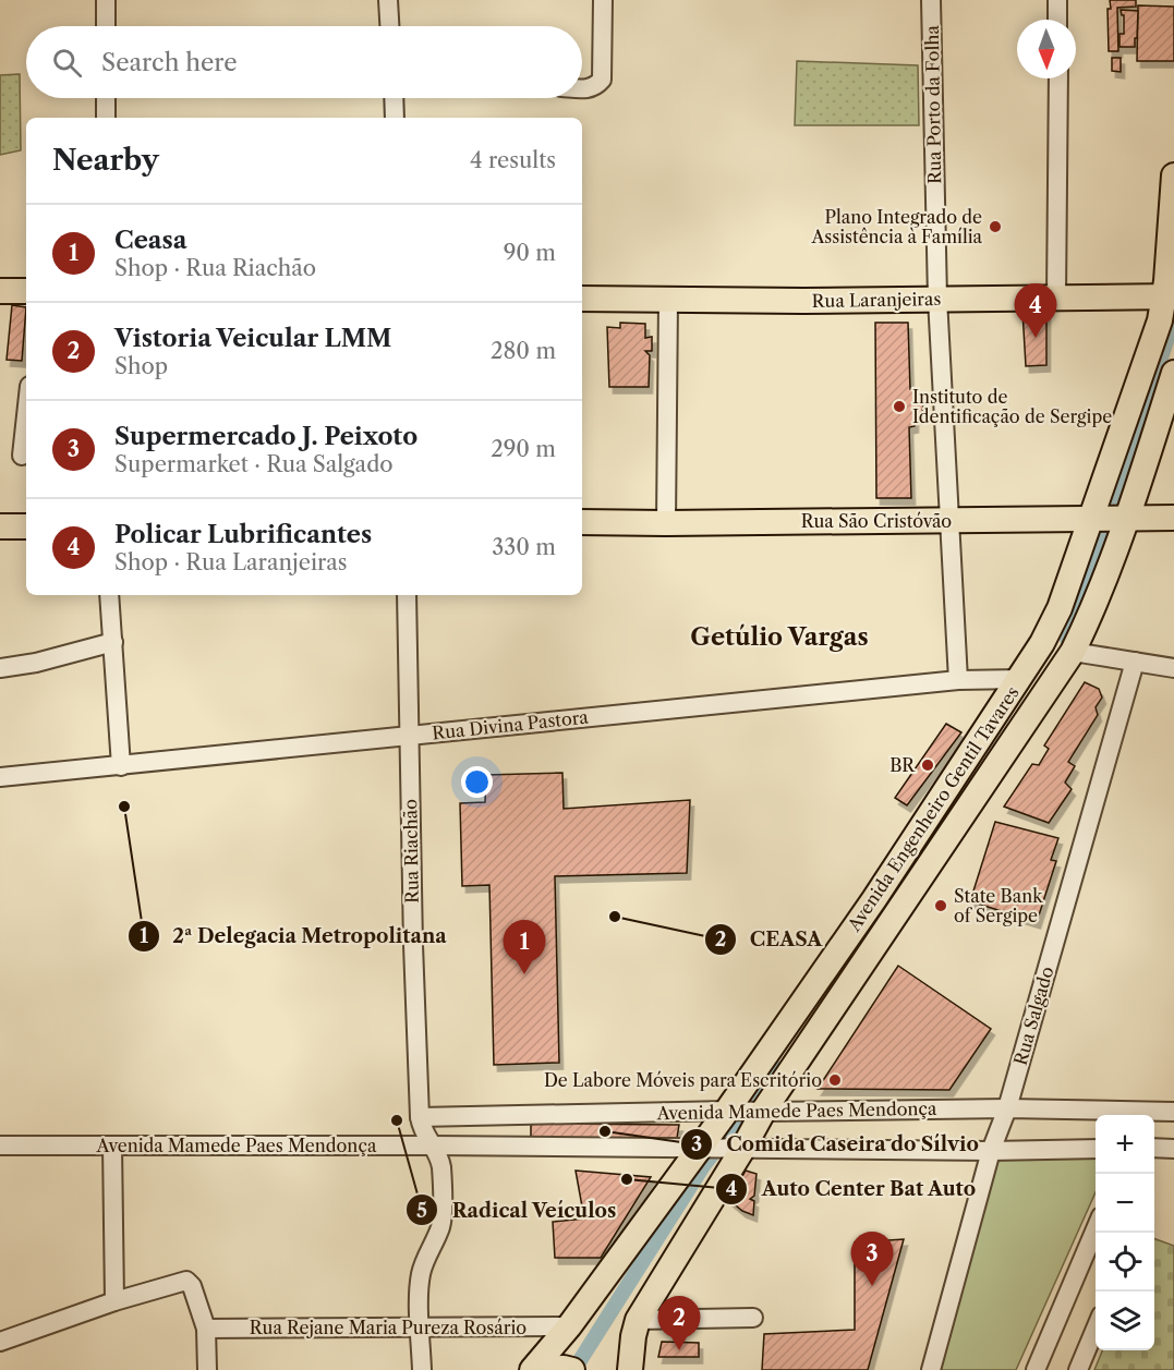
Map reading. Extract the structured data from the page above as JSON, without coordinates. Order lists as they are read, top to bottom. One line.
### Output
{"streets":{"main road":["Rua Laranjeiras","Rua São Cristóvão","Avenida Engenheiro Gentil Tavares"],"street":["Rua Porto da Folha","Rua Divina Pastora","Rua Riachão","Rua Salgado","Avenida Mamede Paes Mendonça","Rua Rejane Maria Pureza Rosário"]},"crossings":[["Rua Porto da Folha","Rua Laranjeiras"],["Rua Porto da Folha","Rua São Cristóvão"],["Rua Porto da Folha","Rua Divina Pastora"],["Rua Laranjeiras","Avenida Engenheiro Gentil Tavares"],["Rua São Cristóvão","Avenida Engenheiro Gentil Tavares"],["Rua Divina Pastora","Avenida Engenheiro Gentil Tavares"],["Rua Divina Pastora","Rua Riachão"],["Avenida Engenheiro Gentil Tavares","Avenida Mamede Paes Mendonça"],["Avenida Engenheiro Gentil Tavares","Rua Rejane Maria Pureza Rosário"],["Rua Riachão","Avenida Mamede Paes Mendonça"],["Rua Riachão","Rua Rejane Maria Pureza Rosário"],["Rua Salgado","Avenida Mamede Paes Mendonça"]],"districts":["Getúlio Vargas"],"places":["Plano Integrado de Assistência à Família","Instituto de Identificação de Sergipe","BR","2ª Delegacia Metropolitana","State Bank of Sergipe","CEASA","De Labore Móveis para Escritório","Radical Veículos","Comida Caseira do Sílvio","Auto Center Bat Auto"],"north":"bottom","page":{"search":"Search here","heading":["Nearby","4 results"],"list":[{"mark":"1","name":"Ceasa","note":"Shop · Rua Riachão","value":"90 m"},{"mark":"2","name":"Vistoria Veicular LMM","note":"Shop","value":"280 m"},{"mark":"3","name":"Supermercado J. Peixoto","note":"Supermarket · Rua Salgado","value":"290 m"},{"mark":"4","name":"Policar Lubrificantes","note":"Shop · Rua Laranjeiras","value":"330 m"}],"pins":["4","1","3","2"],"map_buttons":["+","−"]}}
